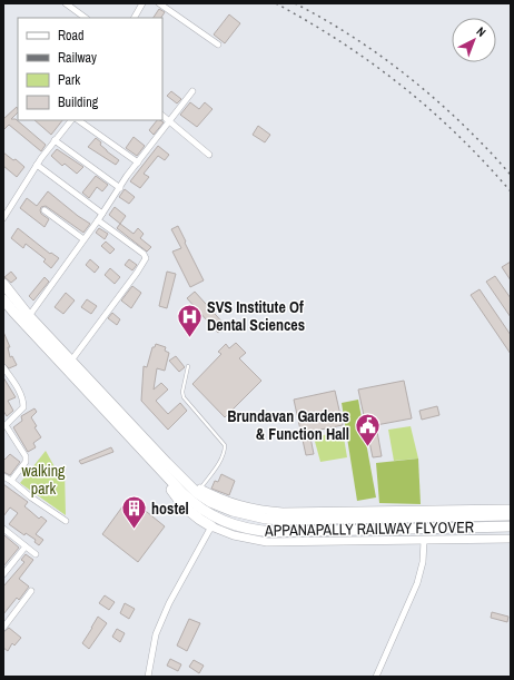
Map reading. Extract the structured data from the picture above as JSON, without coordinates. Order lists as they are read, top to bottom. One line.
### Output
{"streets":{"highway":["APPANAPALLY RAILWAY FLYOVER"]},"parks":["walking park"],"places":{"hospital":["SVS Institute Of Dental Sciences"],"public building":["Brundavan Gardens & Function Hall"],"building":["hostel"]},"legend":["Road","Railway","Park","Building"],"north":"top right"}
